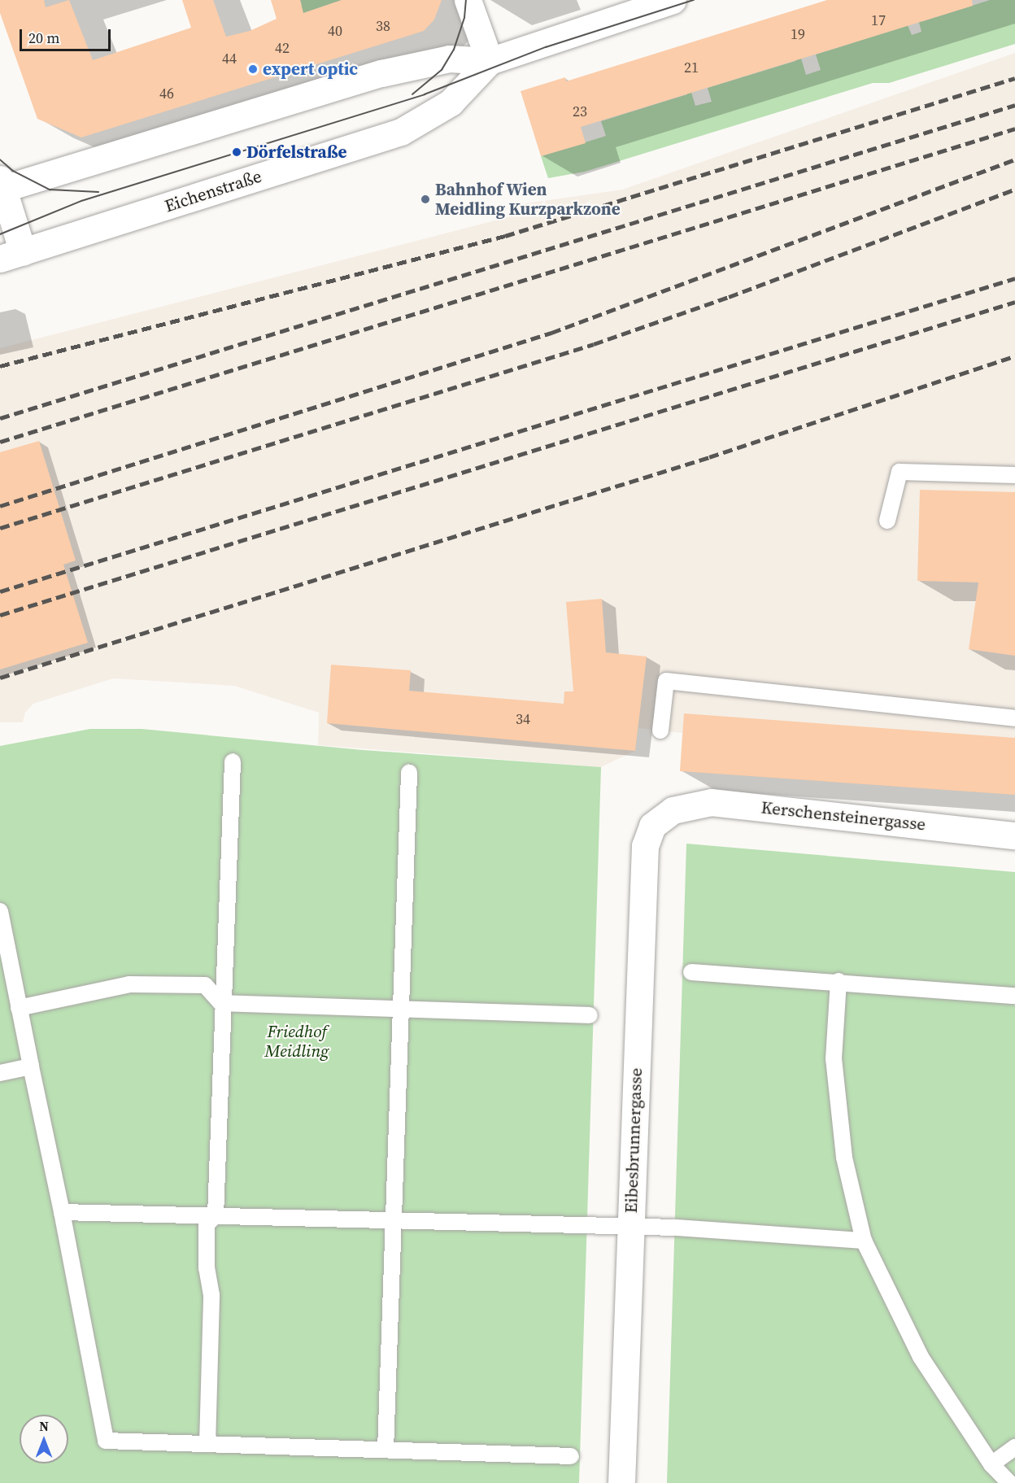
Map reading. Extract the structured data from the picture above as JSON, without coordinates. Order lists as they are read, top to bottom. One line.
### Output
{"streets":{"main road":["Eichenstraße","Kerschensteinergasse","Eibesbrunnergasse"]},"crossings":[["Kerschensteinergasse","Eibesbrunnergasse"]],"parks":["Friedhof Meidling"],"places":["expert optic","Dörfelstraße","Bahnhof Wien Meidling Kurzparkzone"],"house_numbers":["17","38","40","19","42","44","21","46","23","34"],"scale_bar":"20 m","north":"top"}
